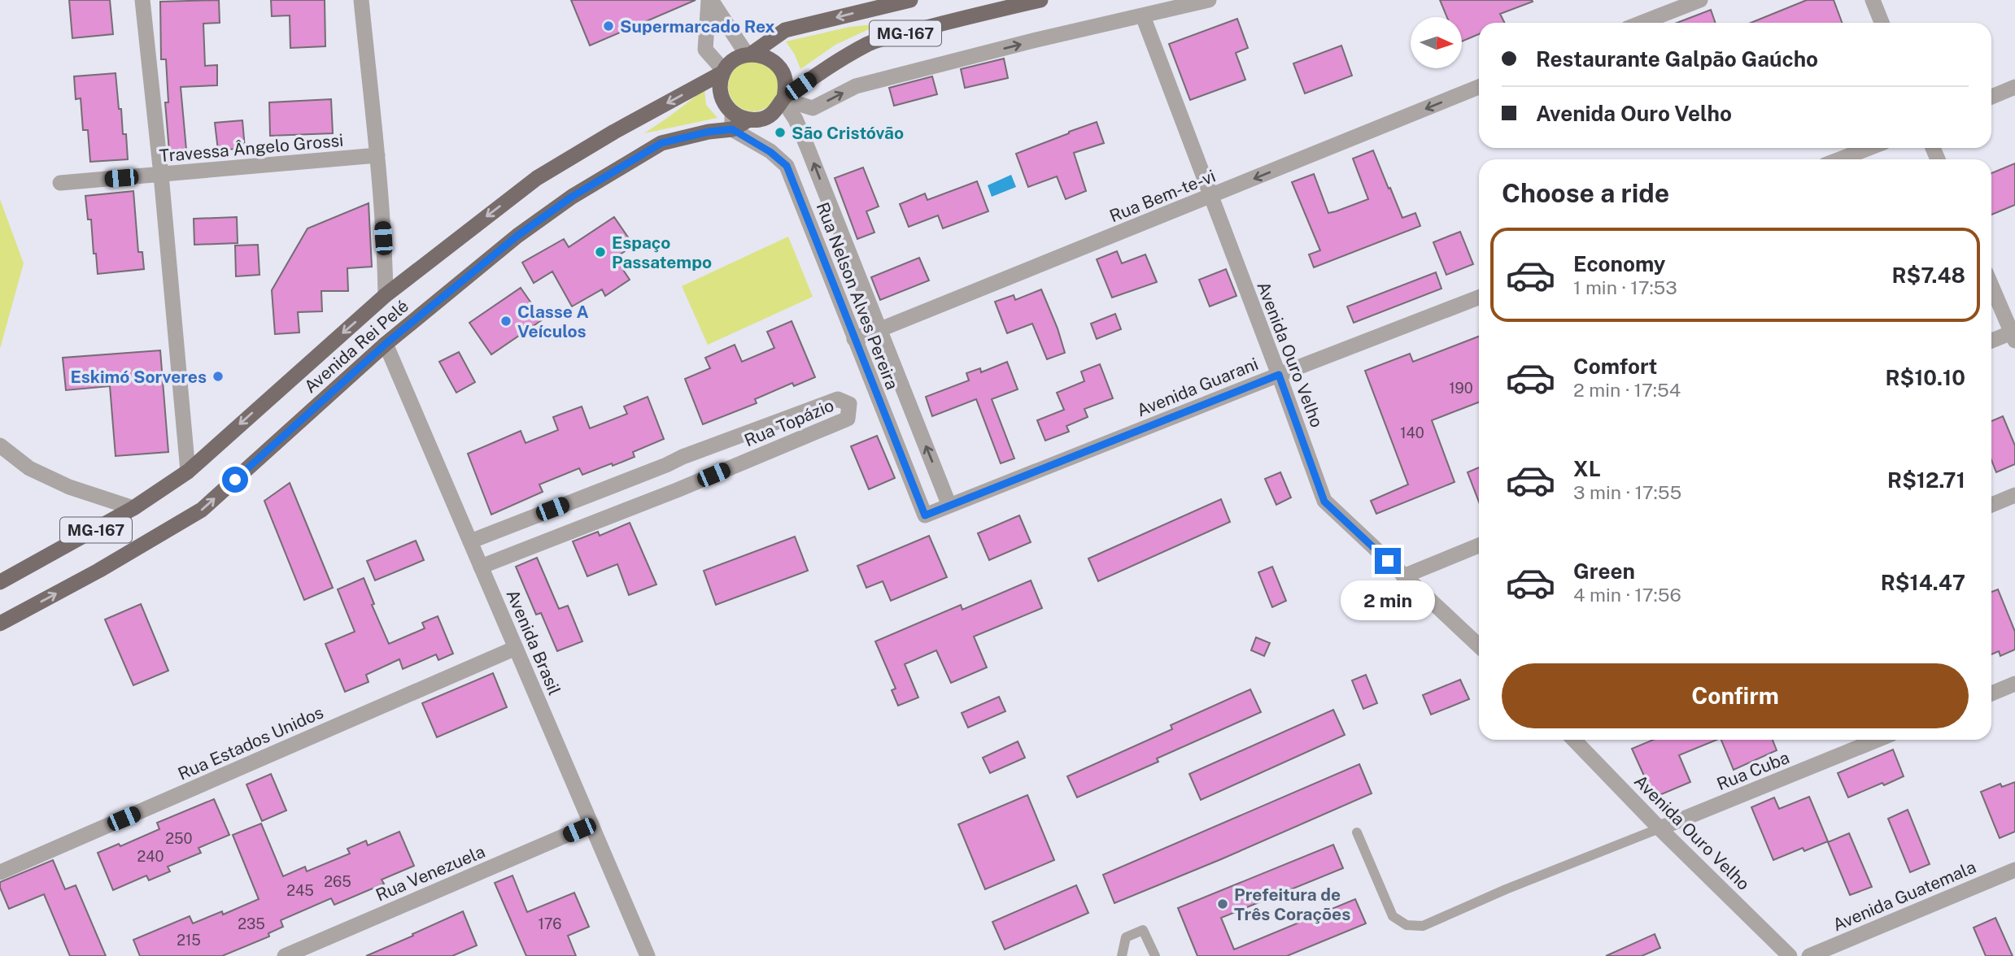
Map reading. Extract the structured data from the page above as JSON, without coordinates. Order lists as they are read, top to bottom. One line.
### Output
{"streets":{"main road":["MG-167","Avenida Rei Pelé"],"street":["Travessa Ângelo Grossi","Rua Bem-te-vi","Rua Nelson Alves Pereira","Avenida Ouro Velho","Avenida Guarani","Rua Topázio","Avenida Brasil","Rua Estados Unidos","Rua Cuba","Rua Venezuela","Avenida Guatemala"]},"crossings":[["Rua Bem-te-vi","Rua Nelson Alves Pereira"],["Rua Bem-te-vi","Avenida Ouro Velho"],["Rua Nelson Alves Pereira","Avenida Rei Pelé"],["Rua Nelson Alves Pereira","Avenida Guarani"],["Avenida Rei Pelé","Avenida Brasil"],["Avenida Ouro Velho","Avenida Guarani"],["Avenida Ouro Velho","Rua Cuba"],["Rua Topázio","Avenida Brasil"],["Avenida Brasil","Rua Estados Unidos"],["Avenida Brasil","Rua Venezuela"]],"one_way":["Rua Bem-te-vi"],"places":["Supermarcado Rex","São Cristóvão","Espaço Passatempo","Classe A Veículos","Eskimó Sorveres","Prefeitura de Três Corações"],"house_numbers":["190","140","250","240","265","245","235","176","215"],"north":"right","page":{"banner":["Restaurante Galpão Gaúcho","Avenida Ouro Velho"],"heading":"Choose a ride","list":[{"name":"Economy","note":"1 min · 17:53","value":"R$7.48"},{"name":"Comfort","note":"2 min · 17:54","value":"R$10.10"},{"name":"XL","note":"3 min · 17:55","value":"R$12.71"},{"name":"Green","note":"4 min · 17:56","value":"R$14.47"}],"bubble":"2 min","buttons":"Confirm"}}
